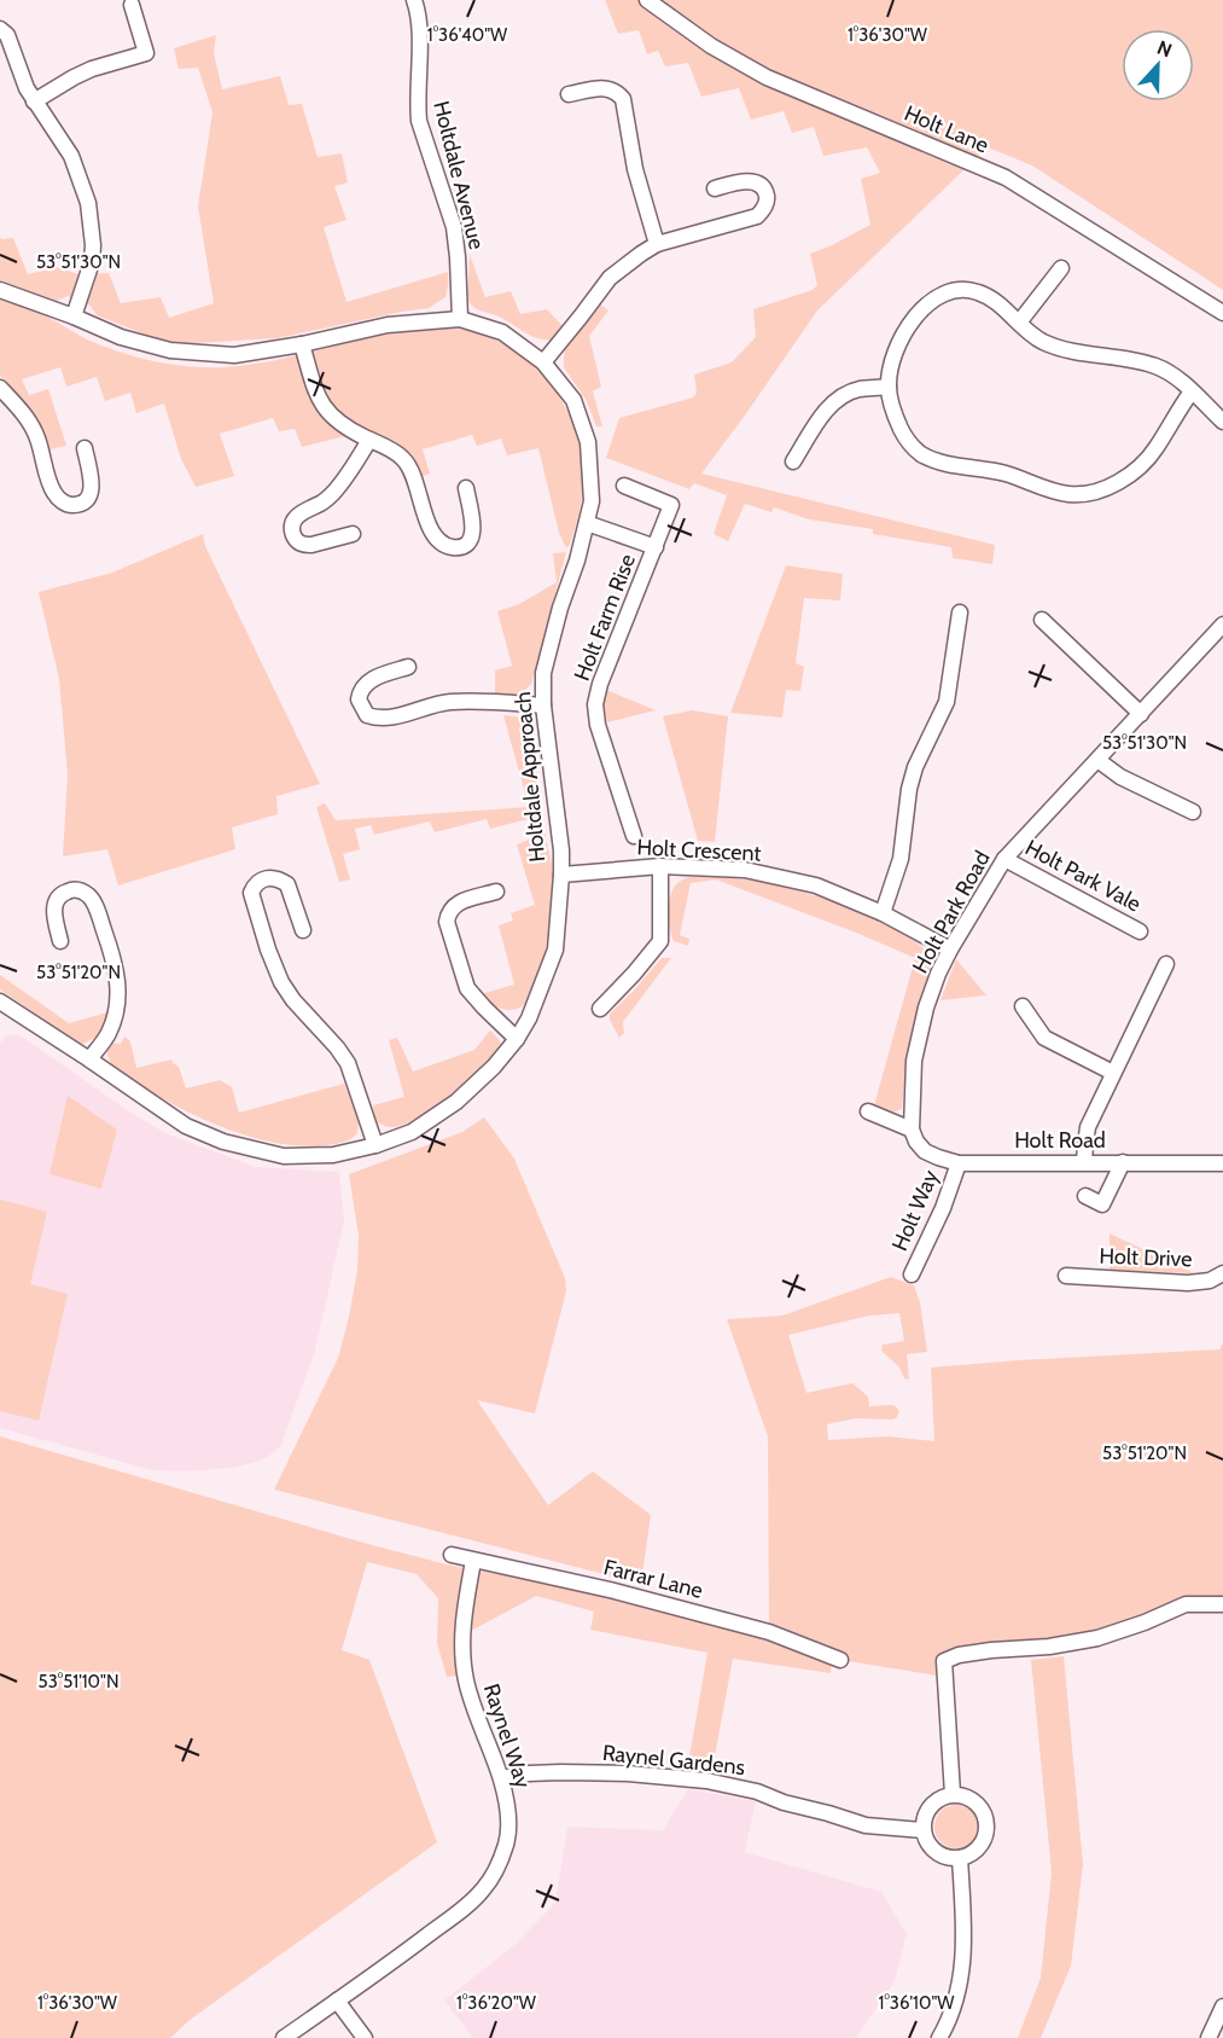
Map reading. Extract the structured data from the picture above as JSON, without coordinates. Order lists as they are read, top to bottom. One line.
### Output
{"streets":{"street":["Holt Lane","Holtdale Avenue","Holt Farm Rise","Holtdale Approach","Holt Crescent","Holt Park Vale","Holt Park Road","Holt Road","Holt Way","Holt Drive","Farrar Lane","Raynel Way","Raynel Gardens"]},"crossings":[["Holtdale Avenue","Holtdale Approach"],["Holtdale Approach","Holt Crescent"],["Holt Crescent","Holt Park Road"],["Holt Park Vale","Holt Park Road"],["Holt Park Road","Holt Road"],["Holt Road","Holt Way"],["Farrar Lane","Raynel Way"],["Raynel Way","Raynel Gardens"]],"north":"top","coordinates":["1°36'40\"W","1°36'30\"W","53°51'30\"N","53°51'20\"N","53°51'10\"N","1°36'20\"W","1°36'10\"W"]}
